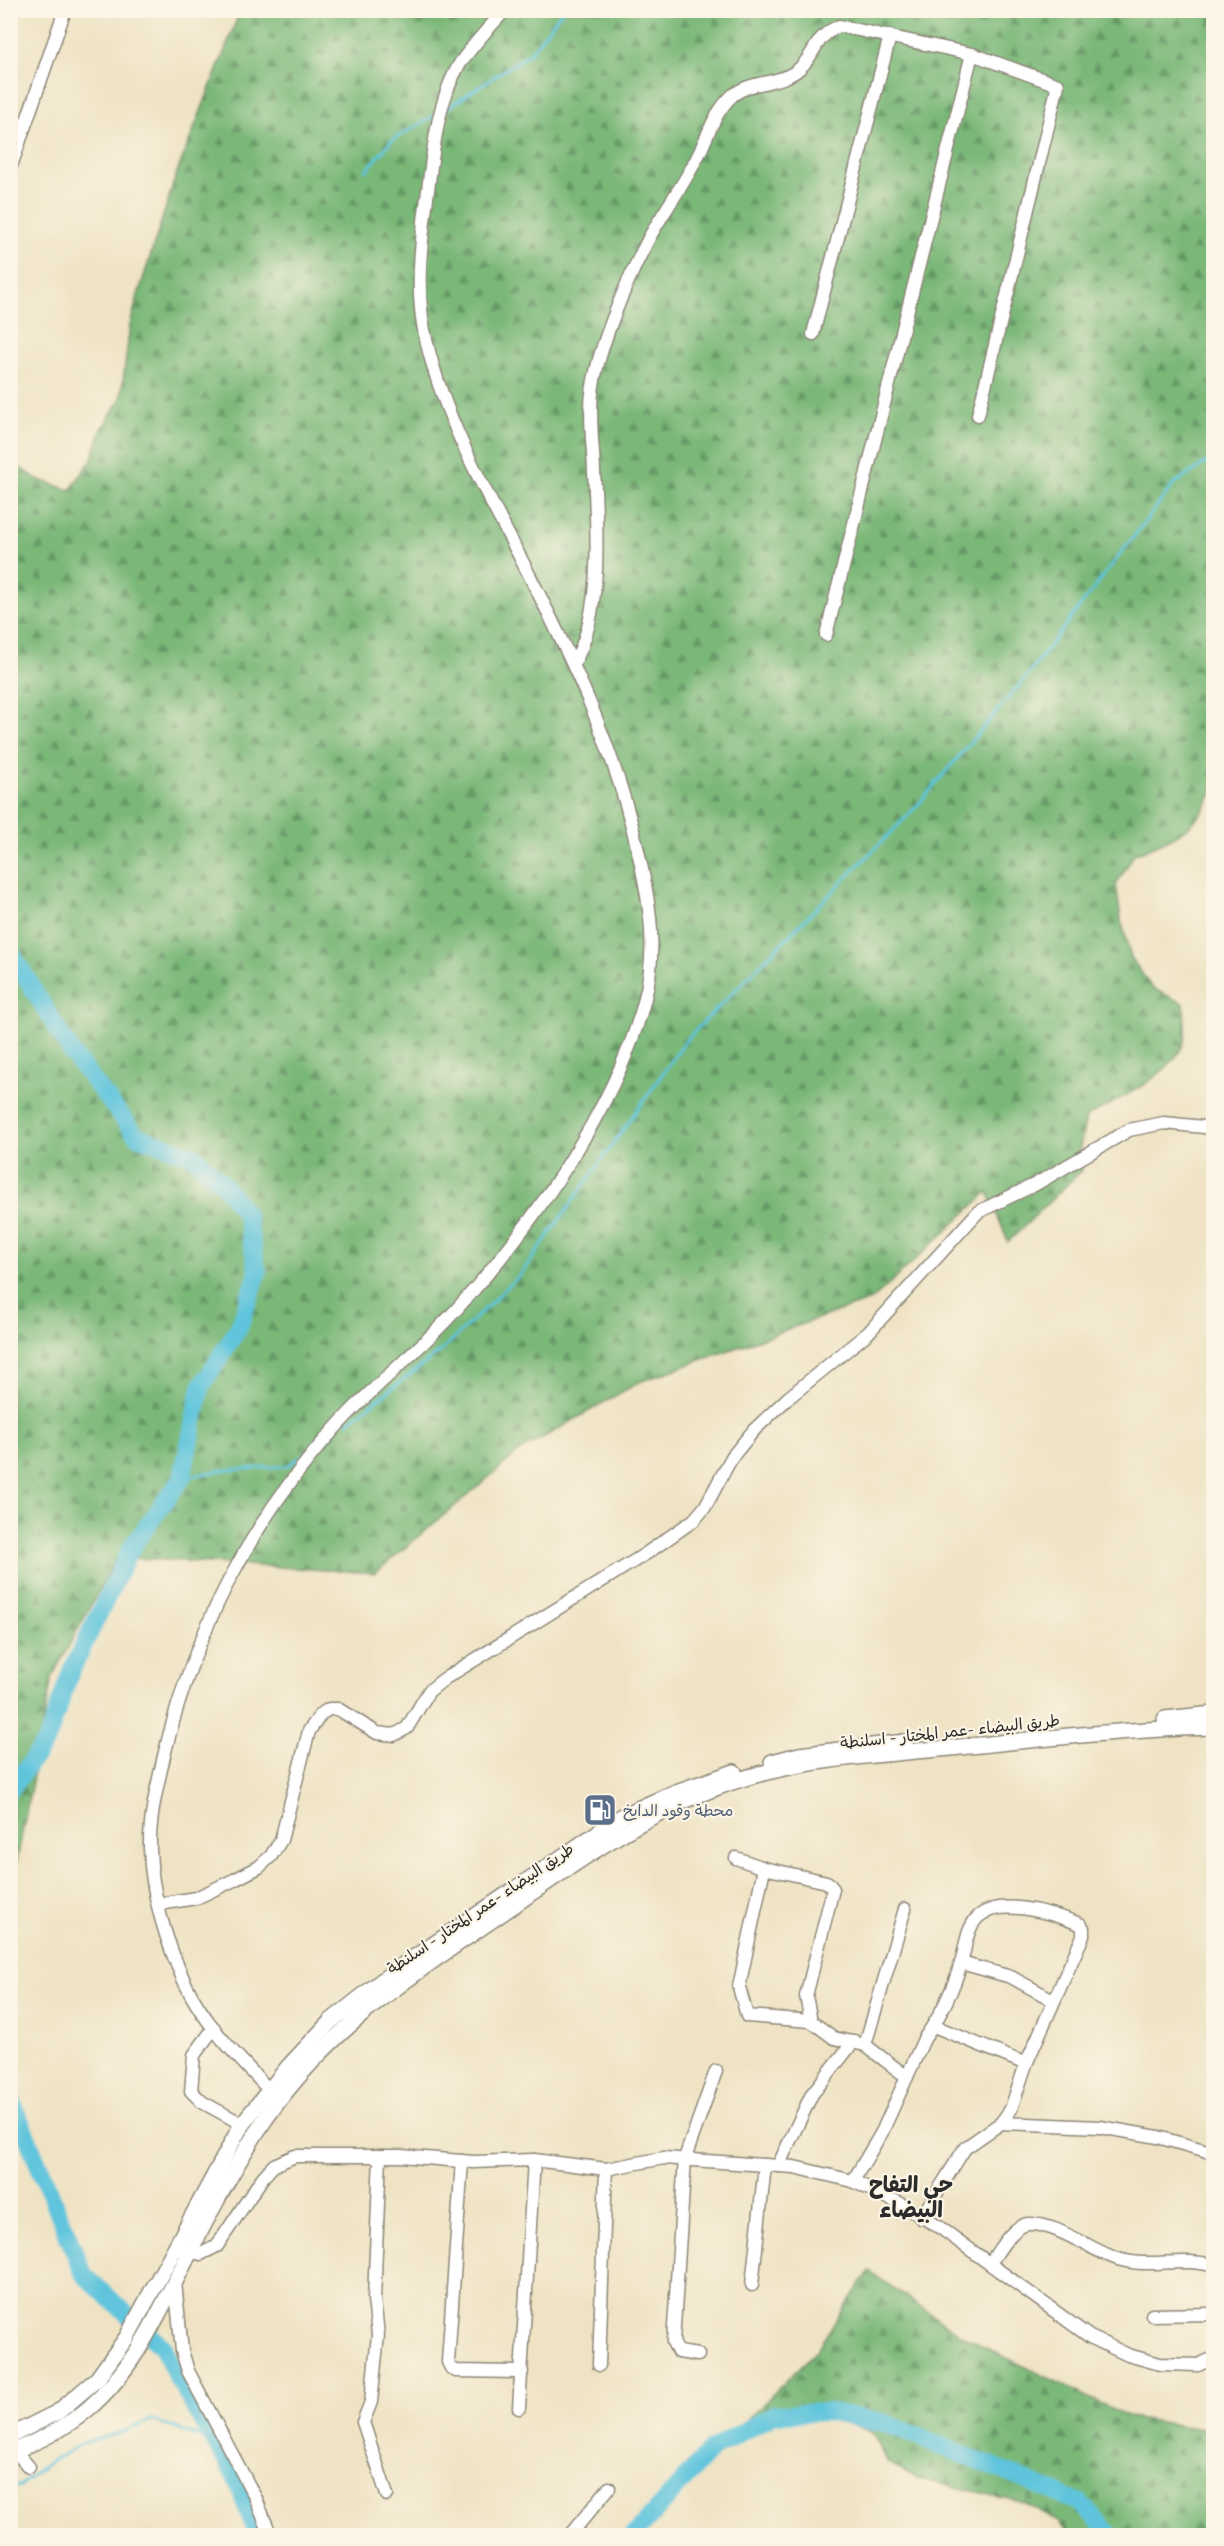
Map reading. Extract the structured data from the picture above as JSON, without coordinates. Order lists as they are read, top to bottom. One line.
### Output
{"streets":{"main road":["طريق البيضاء -عمر المختار - اسلنطة"]},"districts":["حي التفاح البيضاء"],"places":{"fuel station":["محطة وقود الدايخ"]}}
